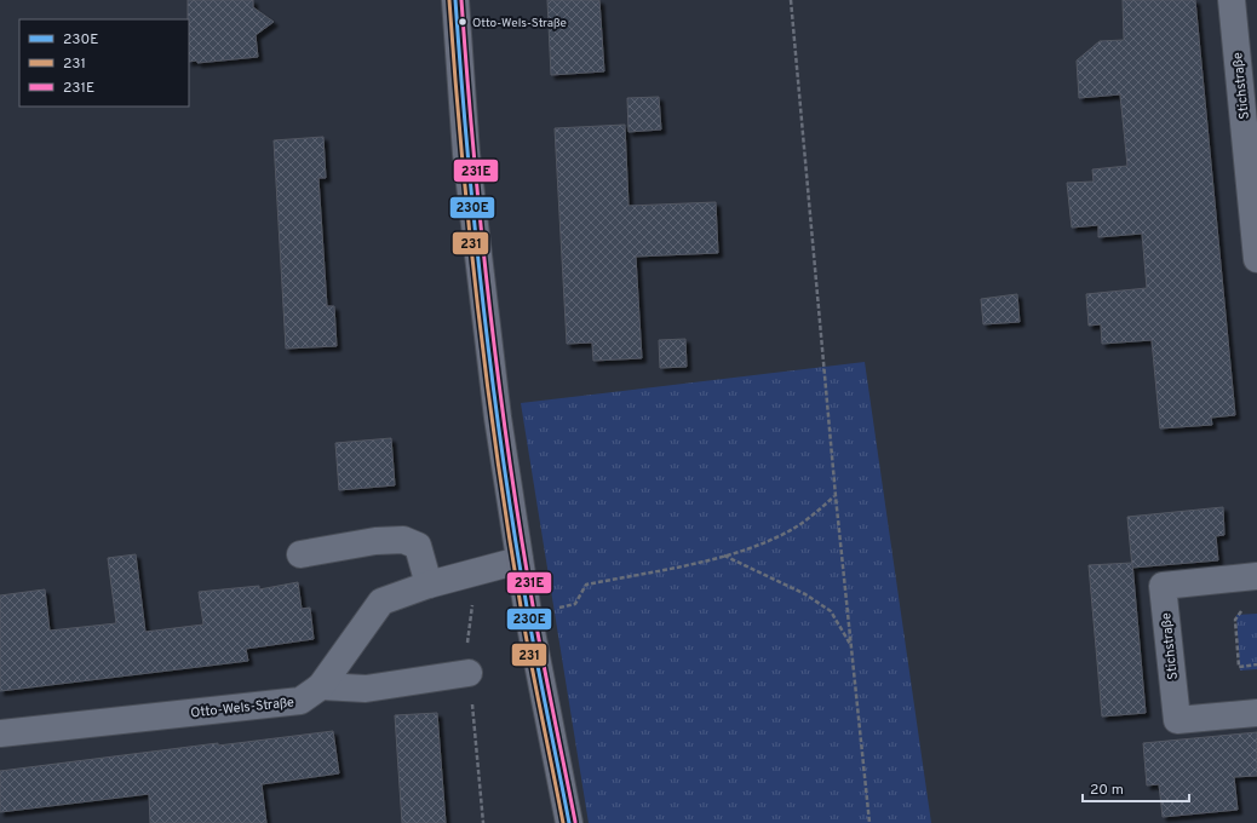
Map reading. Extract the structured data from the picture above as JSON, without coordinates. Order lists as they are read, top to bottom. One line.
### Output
{"streets":{"street":["Stichstraße","Otto-Wels-Straße"]},"places":["Otto-Wels-Straße"],"lines":["transit line 230E","transit line 231","transit line 231E"],"legend":["230E","231","231E"],"scale_bar":"20 m"}
